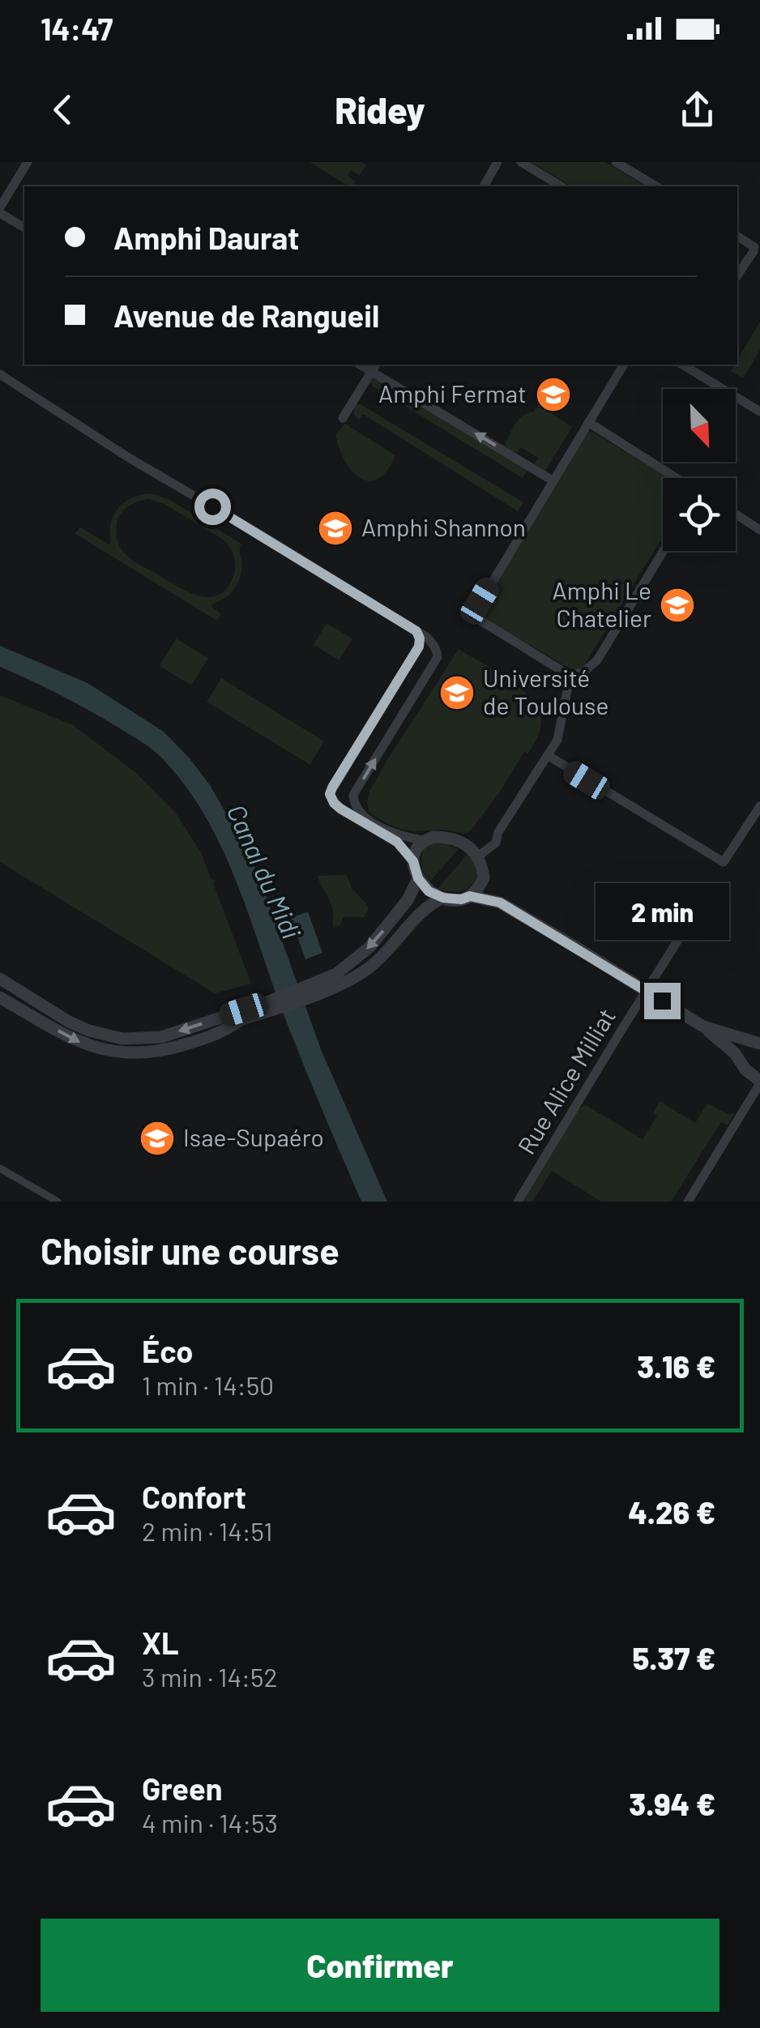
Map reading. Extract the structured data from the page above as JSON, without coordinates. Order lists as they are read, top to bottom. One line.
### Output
{"streets":{"street":["Rue Alice Milliat"]},"water":["Canal du Midi"],"places":{"school or university":["Amphi Fermat","Amphi Shannon","Amphi Le Chatelier","Université de Toulouse","Isae-Supaéro"]},"north":"bottom right","page":{"status":"14:47","header":"Ridey","banner":["Amphi Daurat","Avenue de Rangueil"],"bubble":"2 min","heading":"Choisir une course","list":[{"name":"Éco","note":"1 min · 14:50","value":"3.16 €"},{"name":"Confort","note":"2 min · 14:51","value":"4.26 €"},{"name":"XL","note":"3 min · 14:52","value":"5.37 €"},{"name":"Green","note":"4 min · 14:53","value":"3.94 €"}],"buttons":"Confirmer"}}
